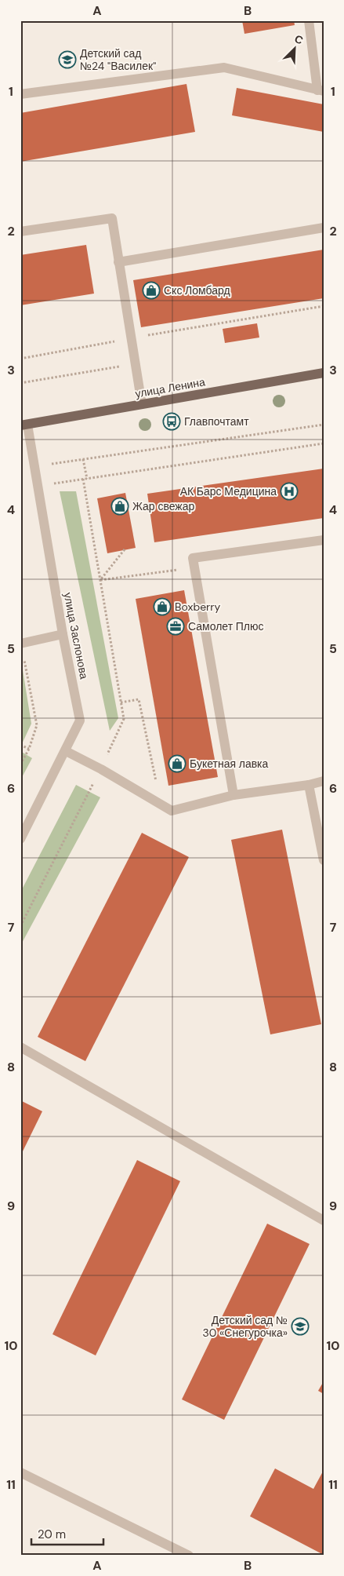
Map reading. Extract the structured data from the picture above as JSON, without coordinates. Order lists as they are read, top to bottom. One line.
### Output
{"streets":{"main road":["улица Ленина"],"street":["улица Заслонова"]},"crossings":[["улица Ленина","улица Заслонова"]],"places":{"school or university":["Детский сад №24 \"Василек\"","Детский сад № 30 «Снегурочка»"],"shop":["Скс Ломбард","Жар свежар","Boxberry","Букетная лавка"],"bus stop":["Главпочтамт"],"hospital":["АК Барс Медицина"],"office":["Самолет Плюс"]},"scale_bar":"20 m","north":"top right","grid":{"columns":["A","B"],"rows":["1","2","3","4","5","6","7","8","9","10","11"]}}
